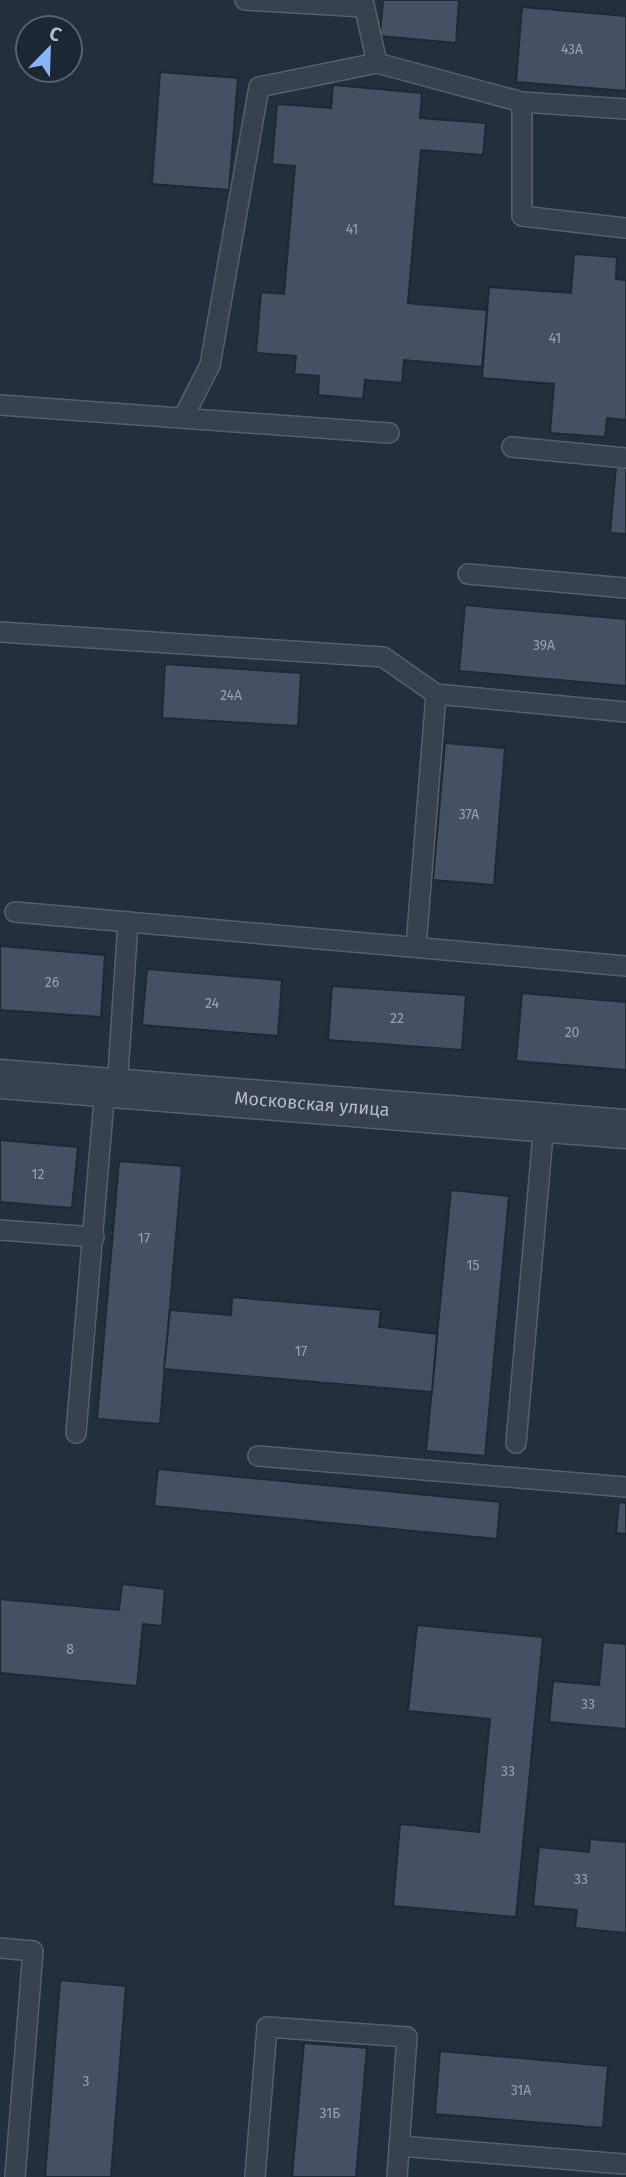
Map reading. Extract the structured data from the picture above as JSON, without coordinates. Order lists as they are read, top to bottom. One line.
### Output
{"streets":{"street":["Московская улица"]},"house_numbers":["43А","41","41","39А","24А","37А","26","24","22","20","12","17","15","17","8","33","33","33","3","31А","31Б"],"north":"top right"}
